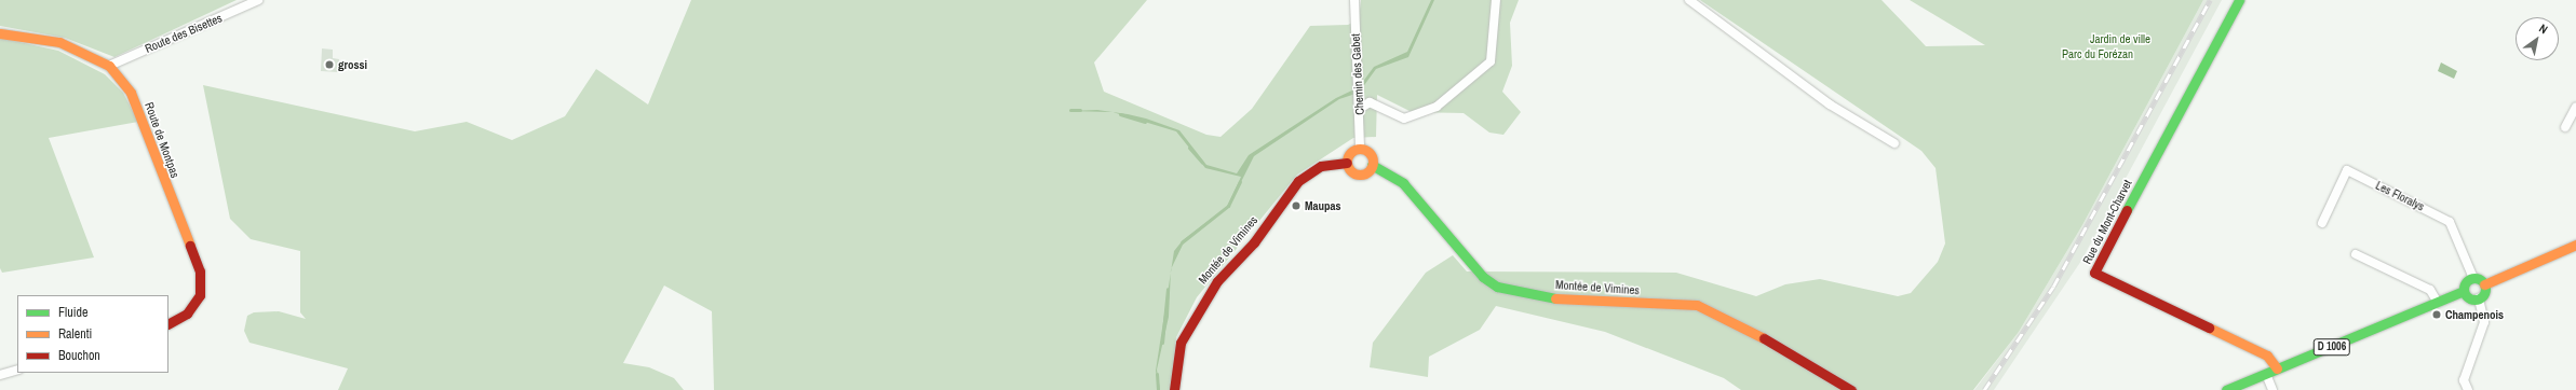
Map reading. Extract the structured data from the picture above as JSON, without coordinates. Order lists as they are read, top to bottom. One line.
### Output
{"streets":{"street":["Route des Bisettes","Chemin des Gabet","Route de Montpas","Les Floralys","Rue du Mont-Charvet","Montée de Vimines","D 1006"]},"crossings":[["Route des Bisettes","Route de Montpas"],["Chemin des Gabet","Montée de Vimines"],["Les Floralys","D 1006"],["Rue du Mont-Charvet","D 1006"]],"parks":["Jardin de ville","Parc du Forézan"],"places":["grossi","Maupas","Champenois"],"legend":["Fluide","Ralenti","Bouchon"],"north":"top right"}
